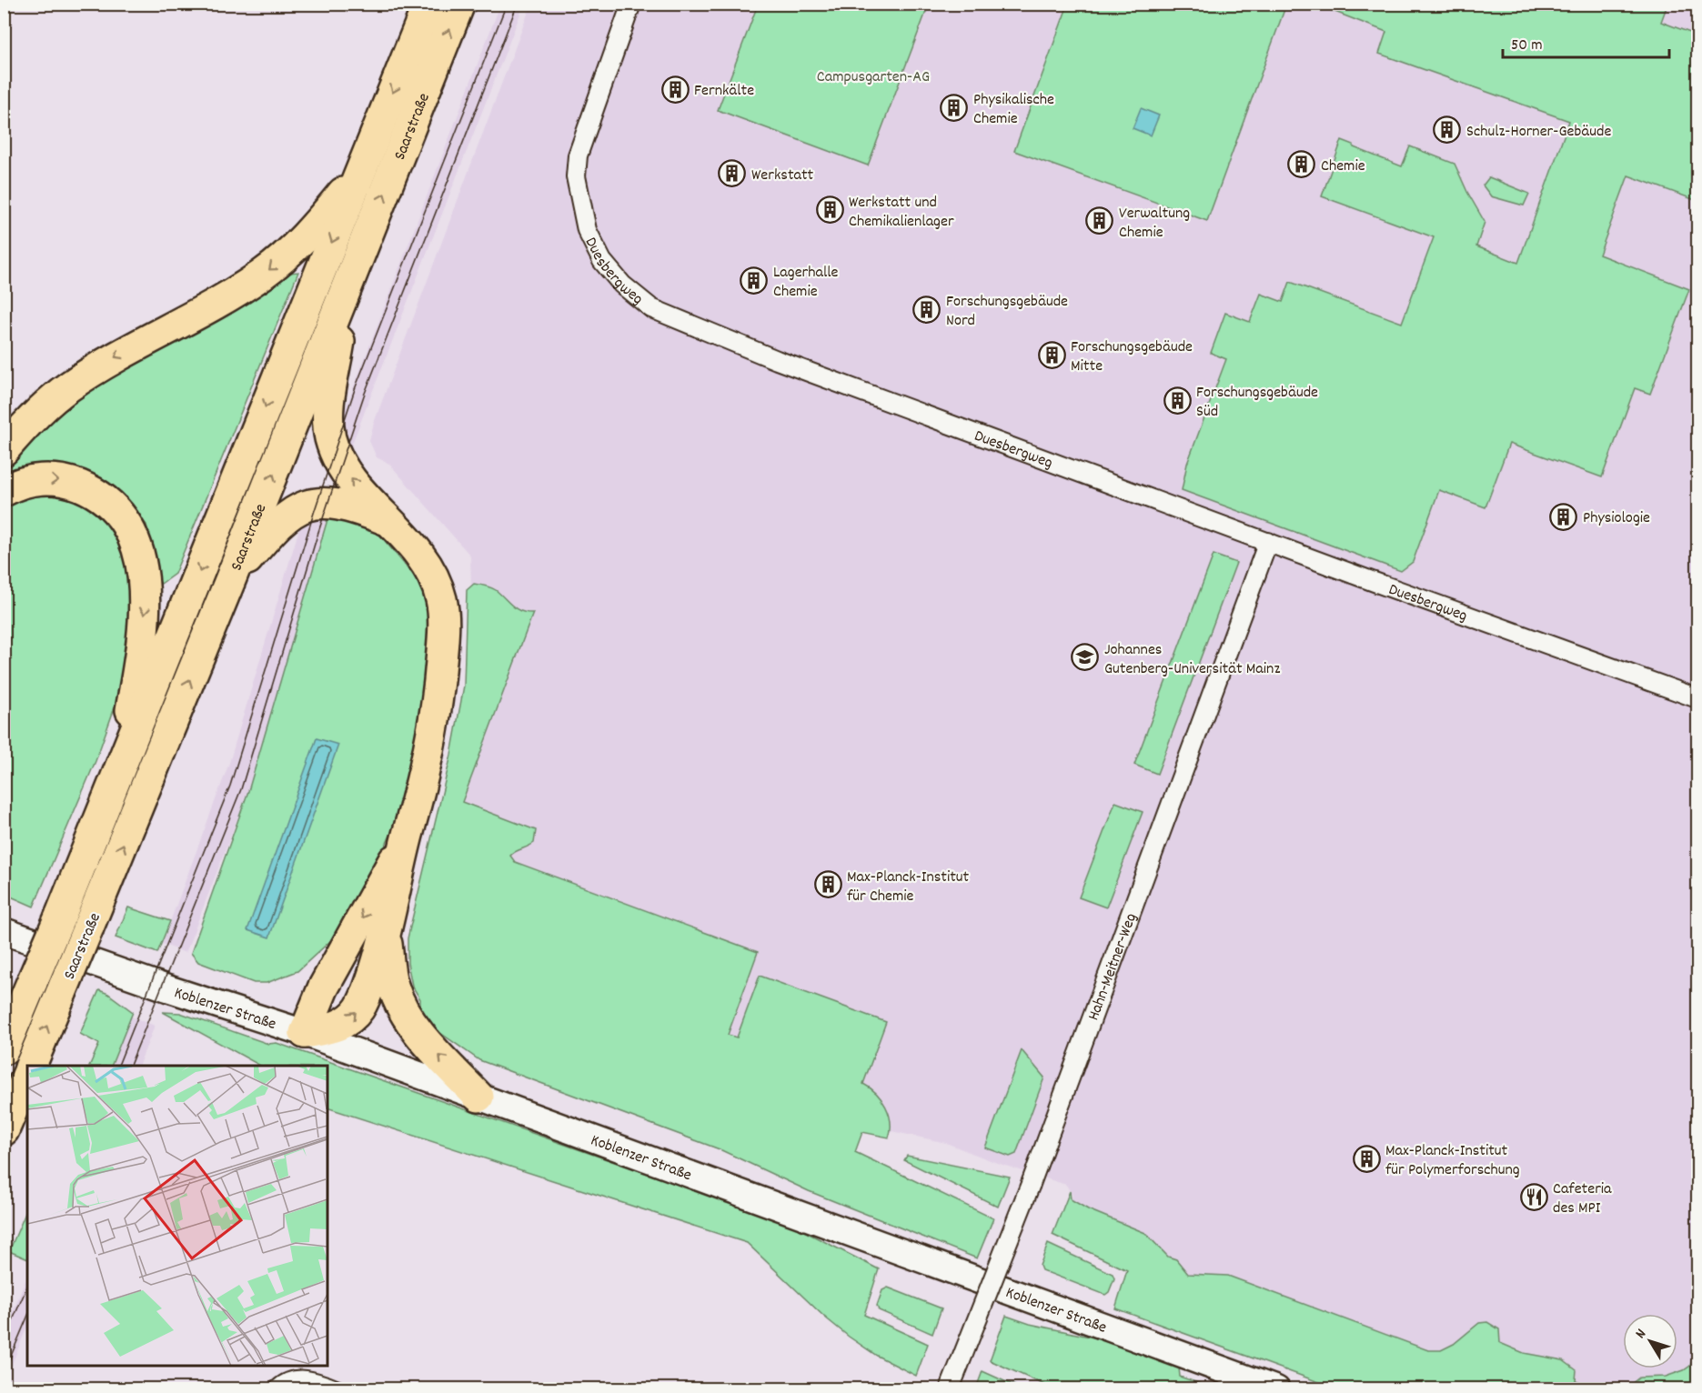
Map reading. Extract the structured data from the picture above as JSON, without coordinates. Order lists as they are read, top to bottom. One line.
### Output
{"streets":{"highway":["Saarstraße"],"main road":["Koblenzer Straße"],"street":["Duesbergweg","Hahn-Meitner-Weg"]},"crossings":[["Duesbergweg","Hahn-Meitner-Weg"]],"parks":["Campusgarten-AG"],"places":{"building":["Fernkälte","Physikalische Chemie","Schulz-Horner-Gebäude","Chemie","Werkstatt","Werkstatt und Chemikalienlager","Verwaltung Chemie","Lagerhalle Chemie","Forschungsgebäude Nord","Forschungsgebäude Mitte","Forschungsgebäude Süd","Physiologie","Max-Planck-Institut für Chemie","Max-Planck-Institut für Polymerforschung"],"school or university":["Johannes Gutenberg-Universität Mainz"],"restaurant":["Cafeteria des MPI"]},"scale_bar":"50 m","north":"top left"}
